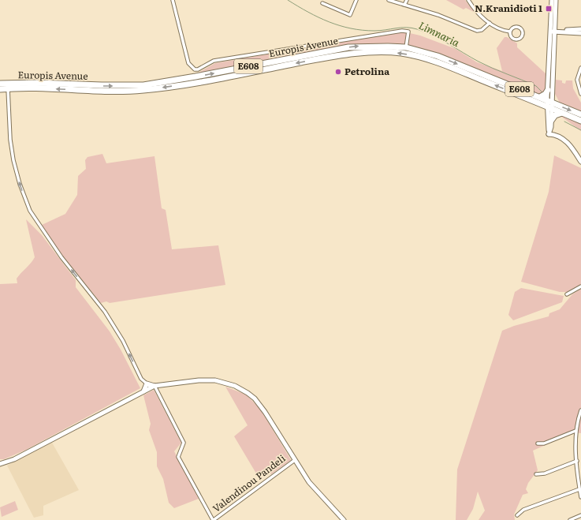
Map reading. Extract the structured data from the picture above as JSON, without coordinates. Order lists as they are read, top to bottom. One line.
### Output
{"streets":{"highway":["Europis Avenue","E608"],"street":["Valendinou Pandeli"]},"water":["Limnaria"],"places":{"transit":["N.Kranidioti 1"],"other":["Petrolina"]}}
